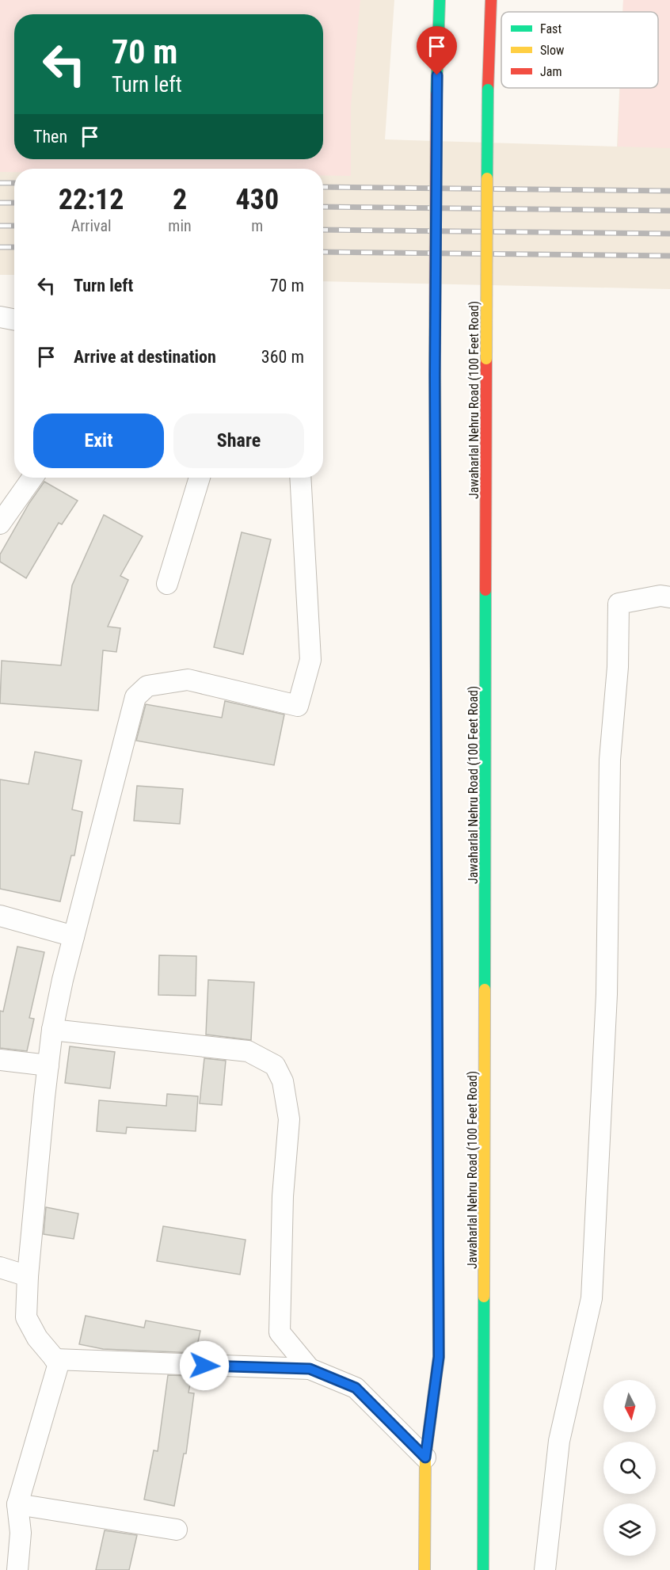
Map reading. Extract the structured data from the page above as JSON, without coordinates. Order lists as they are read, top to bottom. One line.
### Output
{"streets":{"main road":["Jawaharlal Nehru Road (100 Feet Road)"]},"legend":["Fast","Slow","Jam"],"north":"bottom","page":{"turn":["70 m","Turn left"],"then":"Then","eta":["22:12","Arrival","2","min","430","m"],"list":[{"name":"Turn left","value":"70 m"},{"name":"Arrive at destination","value":"360 m"}],"buttons":["Exit","Share"]}}
